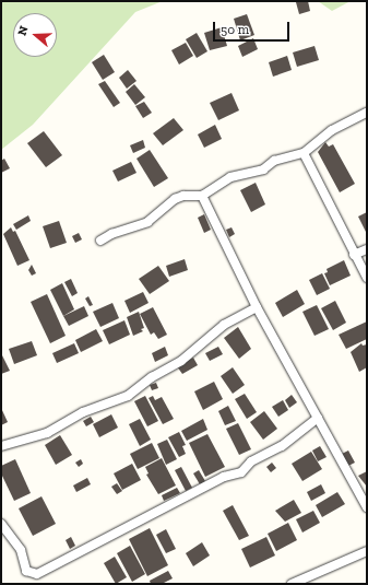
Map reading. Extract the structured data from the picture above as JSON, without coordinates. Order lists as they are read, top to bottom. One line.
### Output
{"scale_bar":"50 m","north":"left"}
